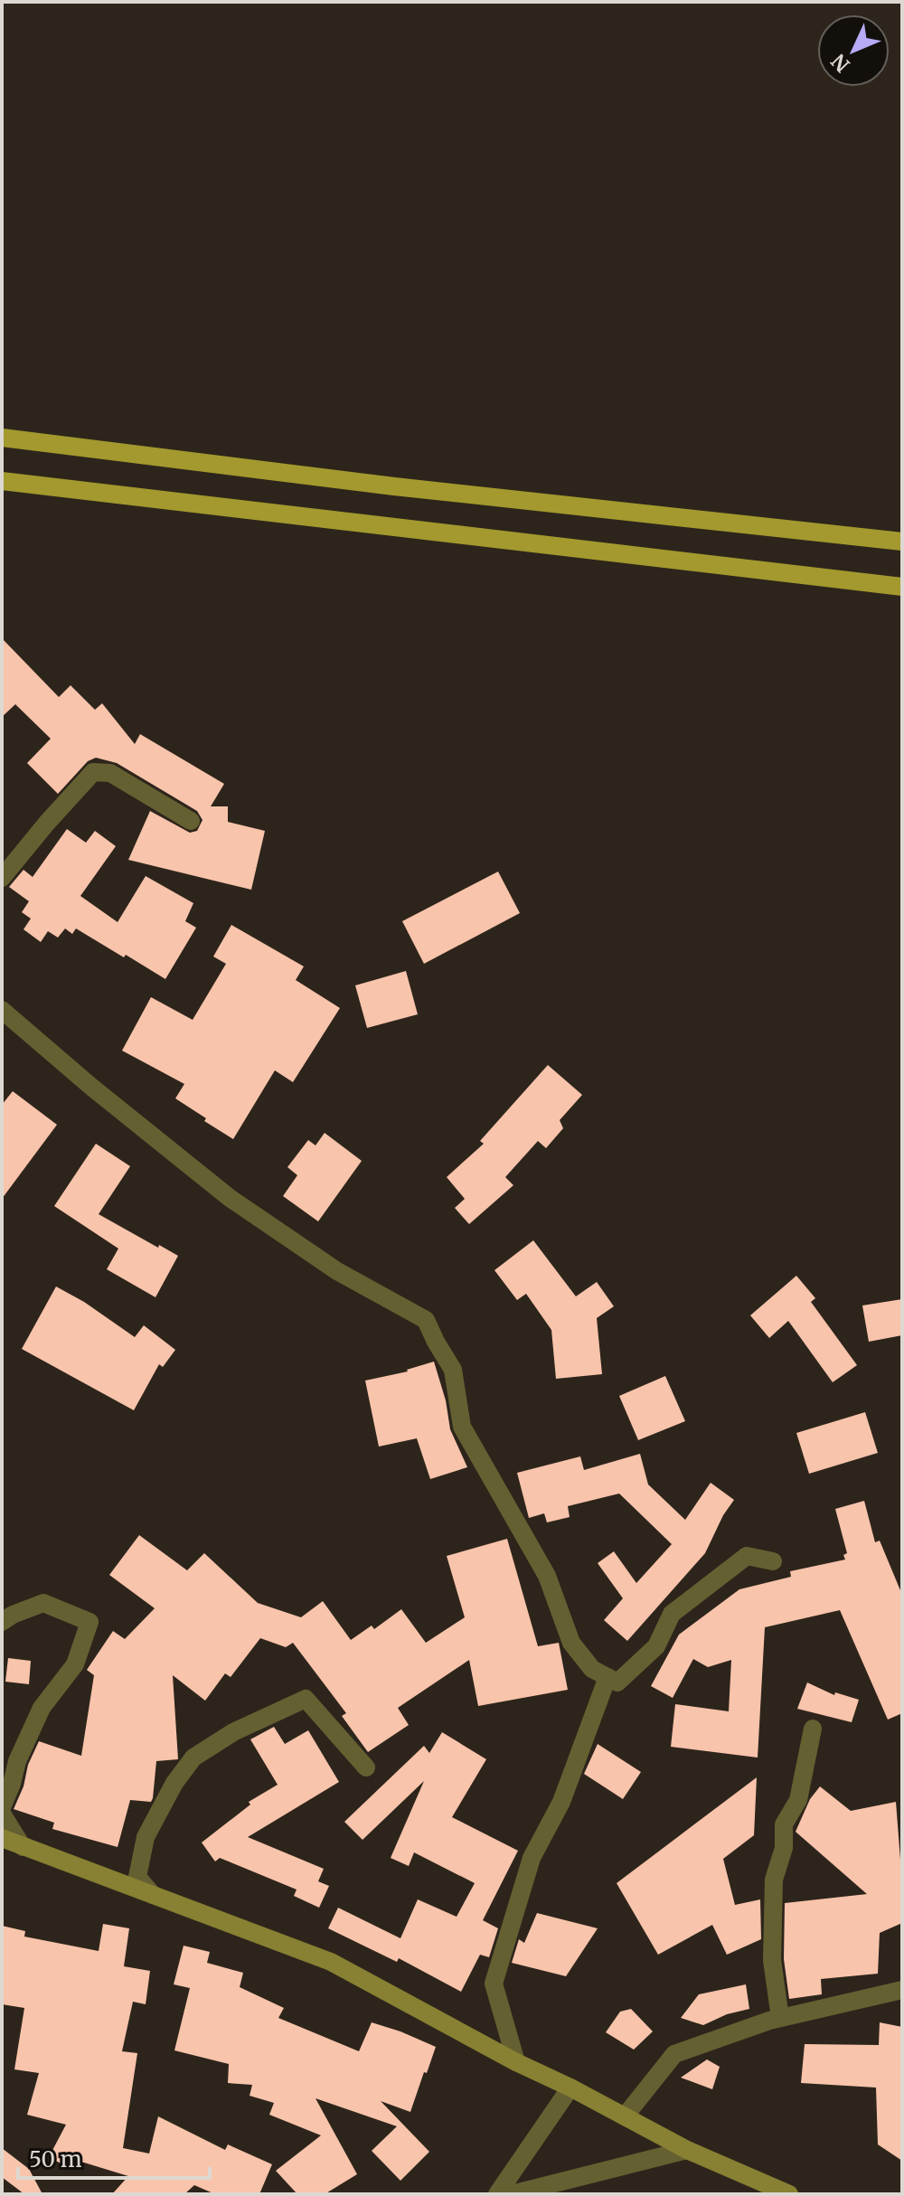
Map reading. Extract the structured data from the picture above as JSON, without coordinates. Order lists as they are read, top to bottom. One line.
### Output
{"scale_bar":"50 m","north":"bottom left"}
